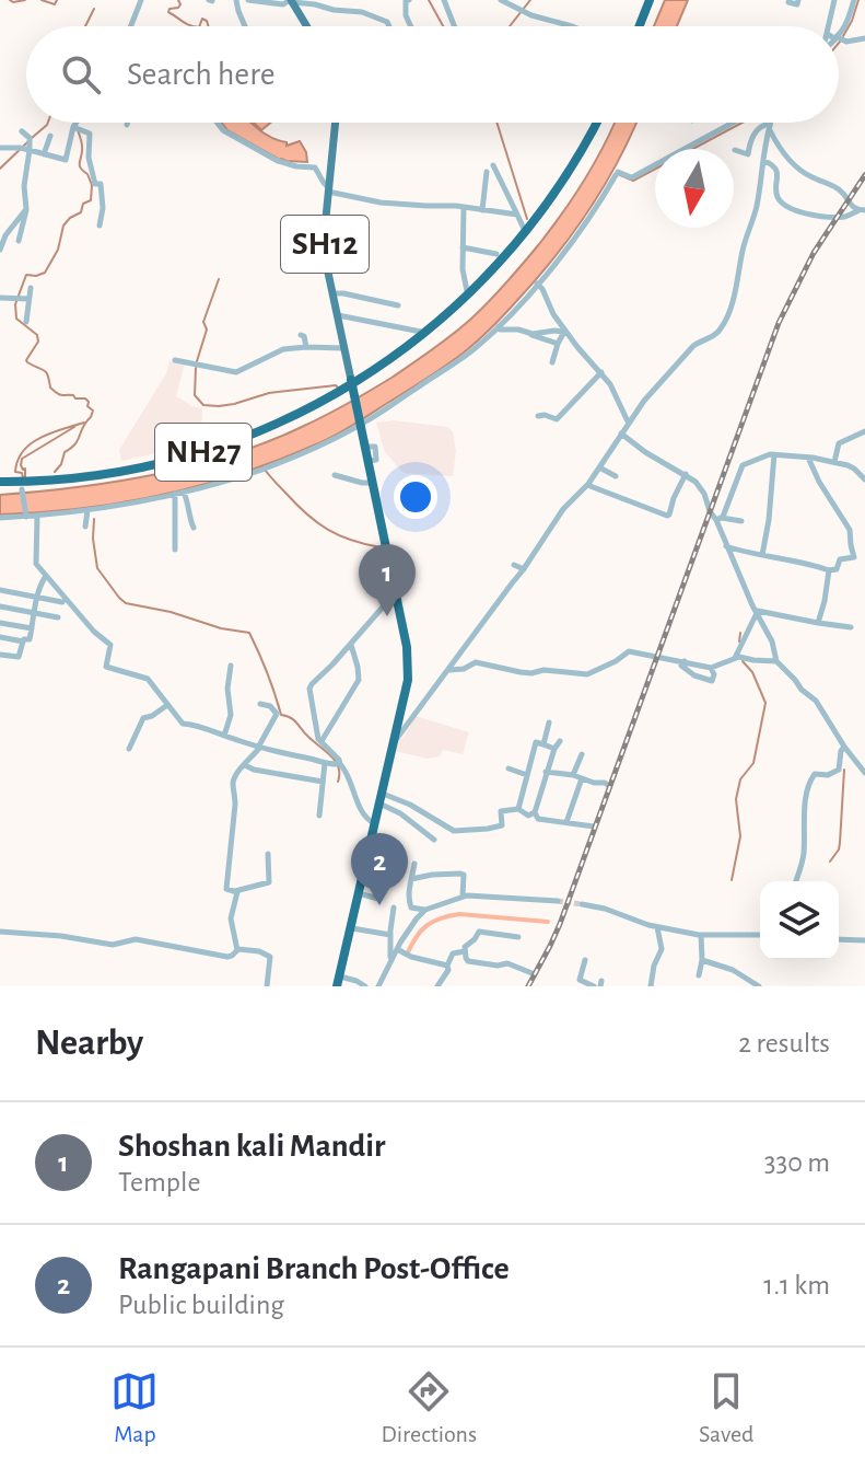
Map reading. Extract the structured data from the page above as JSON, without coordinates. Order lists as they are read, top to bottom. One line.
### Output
{"streets":{"highway":["NH27"],"main road":["SH12"]},"crossings":[["SH12","NH27"]],"north":"bottom","page":{"search":"Search here","pins":["1","2"],"heading":["Nearby","2 results"],"list":[{"mark":"1","name":"Shoshan kali Mandir","note":"Temple","value":"330 m"},{"mark":"2","name":"Rangapani Branch Post-Office","note":"Public building","value":"1.1 km"}],"nav":["Map","Directions","Saved"]}}
